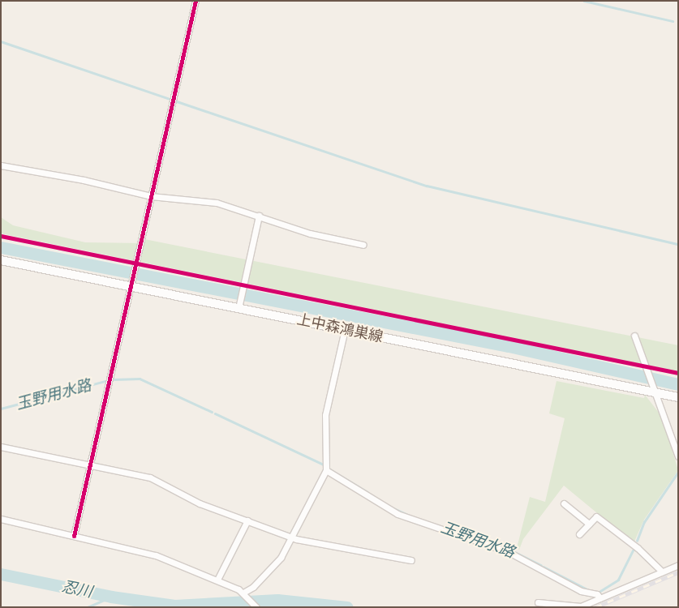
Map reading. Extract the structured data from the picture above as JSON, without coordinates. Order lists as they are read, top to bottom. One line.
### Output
{"streets":{"main road":["上中森鴻巣線"]},"water":["玉野用水路","忍川"]}
